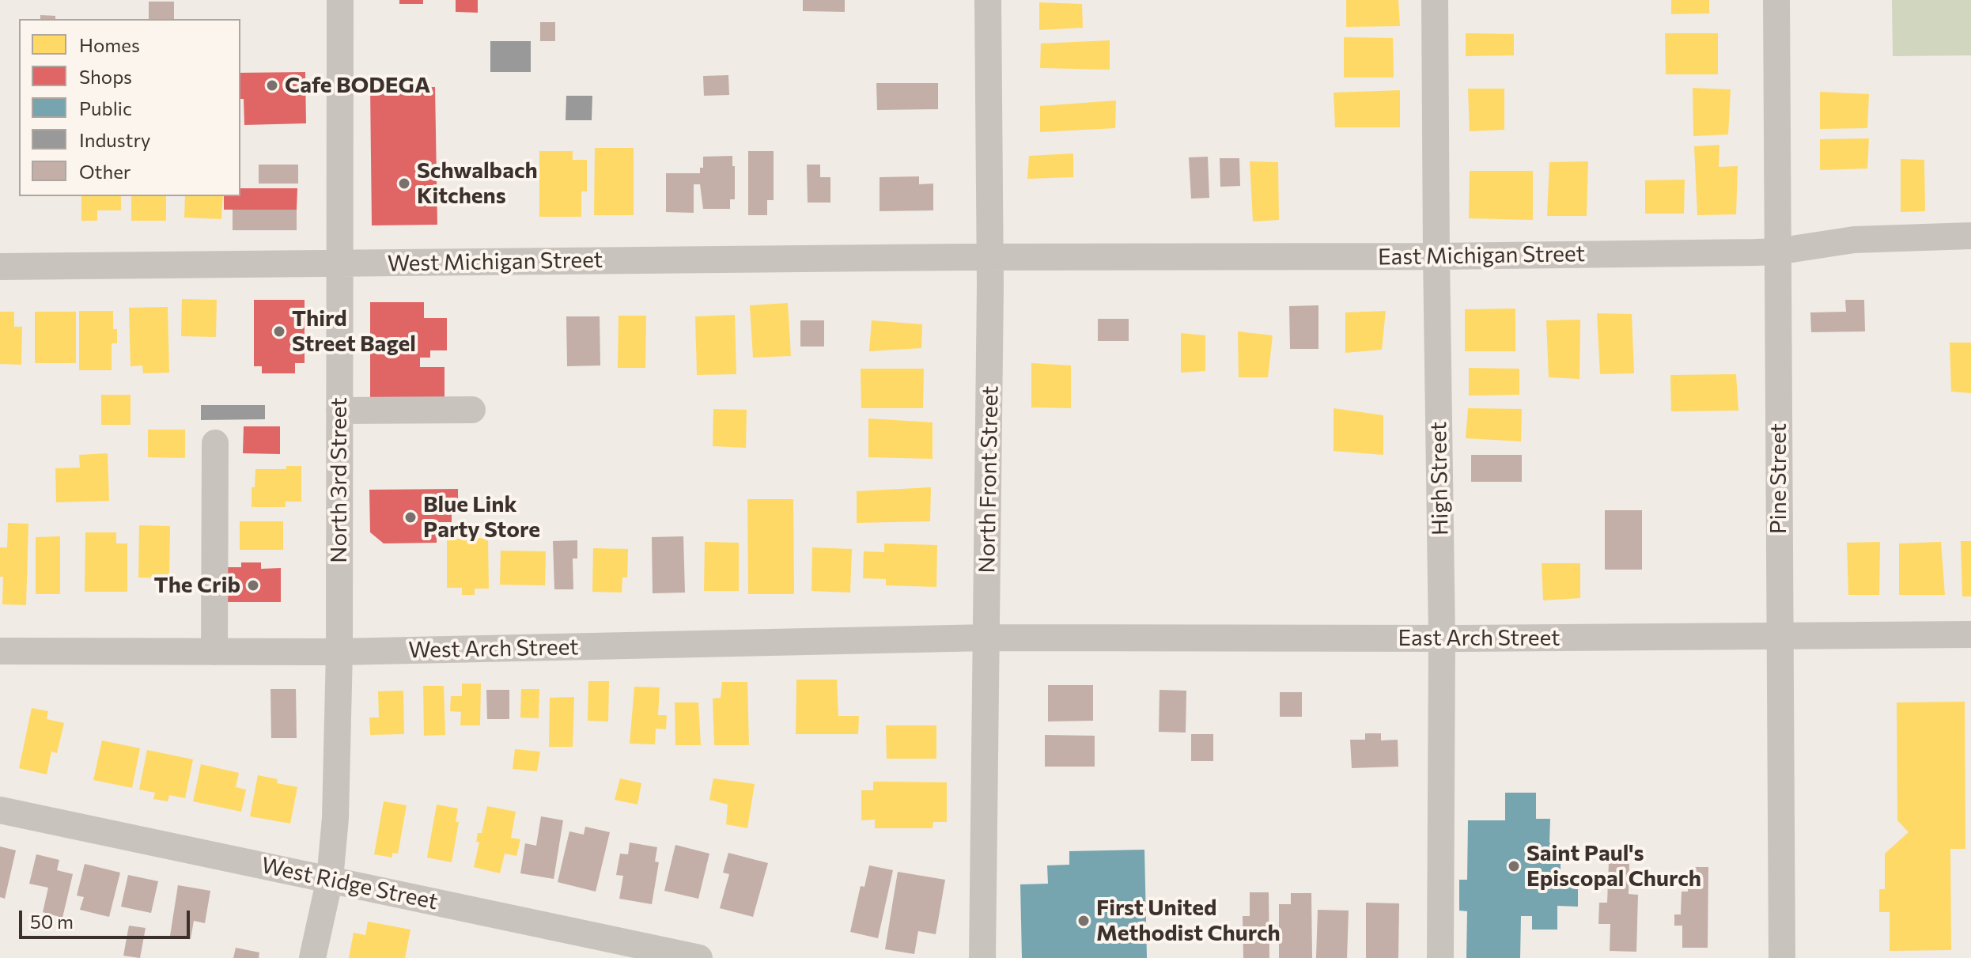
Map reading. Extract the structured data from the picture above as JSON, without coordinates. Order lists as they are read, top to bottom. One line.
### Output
{"streets":{"street":["East Michigan Street","West Michigan Street","High Street","Pine Street","North Front Street","North 3rd Street","East Arch Street","West Arch Street","West Ridge Street"]},"crossings":[["East Michigan Street","West Michigan Street"],["East Michigan Street","High Street"],["East Michigan Street","Pine Street"],["East Michigan Street","North Front Street"],["West Michigan Street","North Front Street"],["West Michigan Street","North 3rd Street"],["High Street","East Arch Street"],["Pine Street","East Arch Street"],["North Front Street","East Arch Street"],["North Front Street","West Arch Street"],["North 3rd Street","West Arch Street"],["North 3rd Street","West Ridge Street"],["East Arch Street","West Arch Street"]],"places":["Cafe BODEGA","Schwalbach Kitchens","Third Street Bagel","Blue Link Party Store","The Crib","Saint Paul's Episcopal Church","First United Methodist Church"],"legend":["Homes","Shops","Public","Industry","Other"],"scale_bar":"50 m"}
